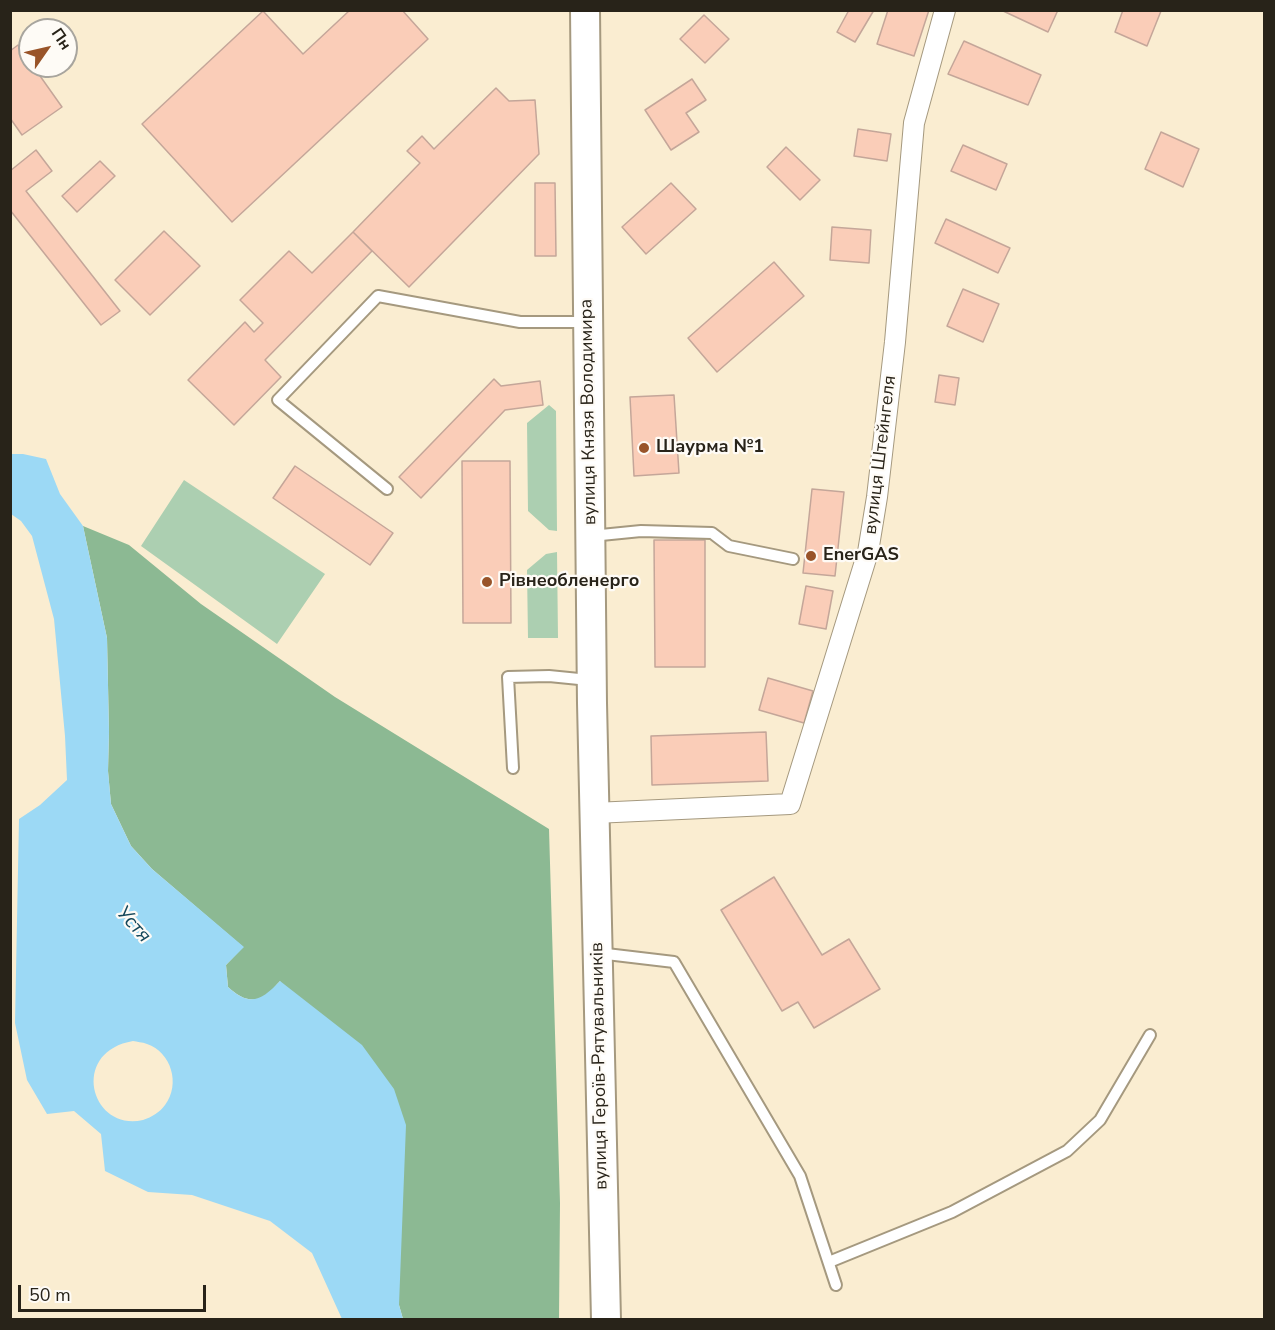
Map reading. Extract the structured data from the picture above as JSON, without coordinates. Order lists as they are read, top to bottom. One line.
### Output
{"streets":{"main road":["вулиця Князя Володимира","вулиця Героїв-Рятувальників"],"street":["вулиця Штейнгеля"]},"crossings":[["вулиця Князя Володимира","вулиця Штейнгеля"],["вулиця Князя Володимира","вулиця Героїв-Рятувальників"],["вулиця Штейнгеля","вулиця Героїв-Рятувальників"]],"water":["Устя"],"places":["Шаурма №1","EnerGAS","Рівнеобленерго"],"scale_bar":"50 m","north":"top right"}
